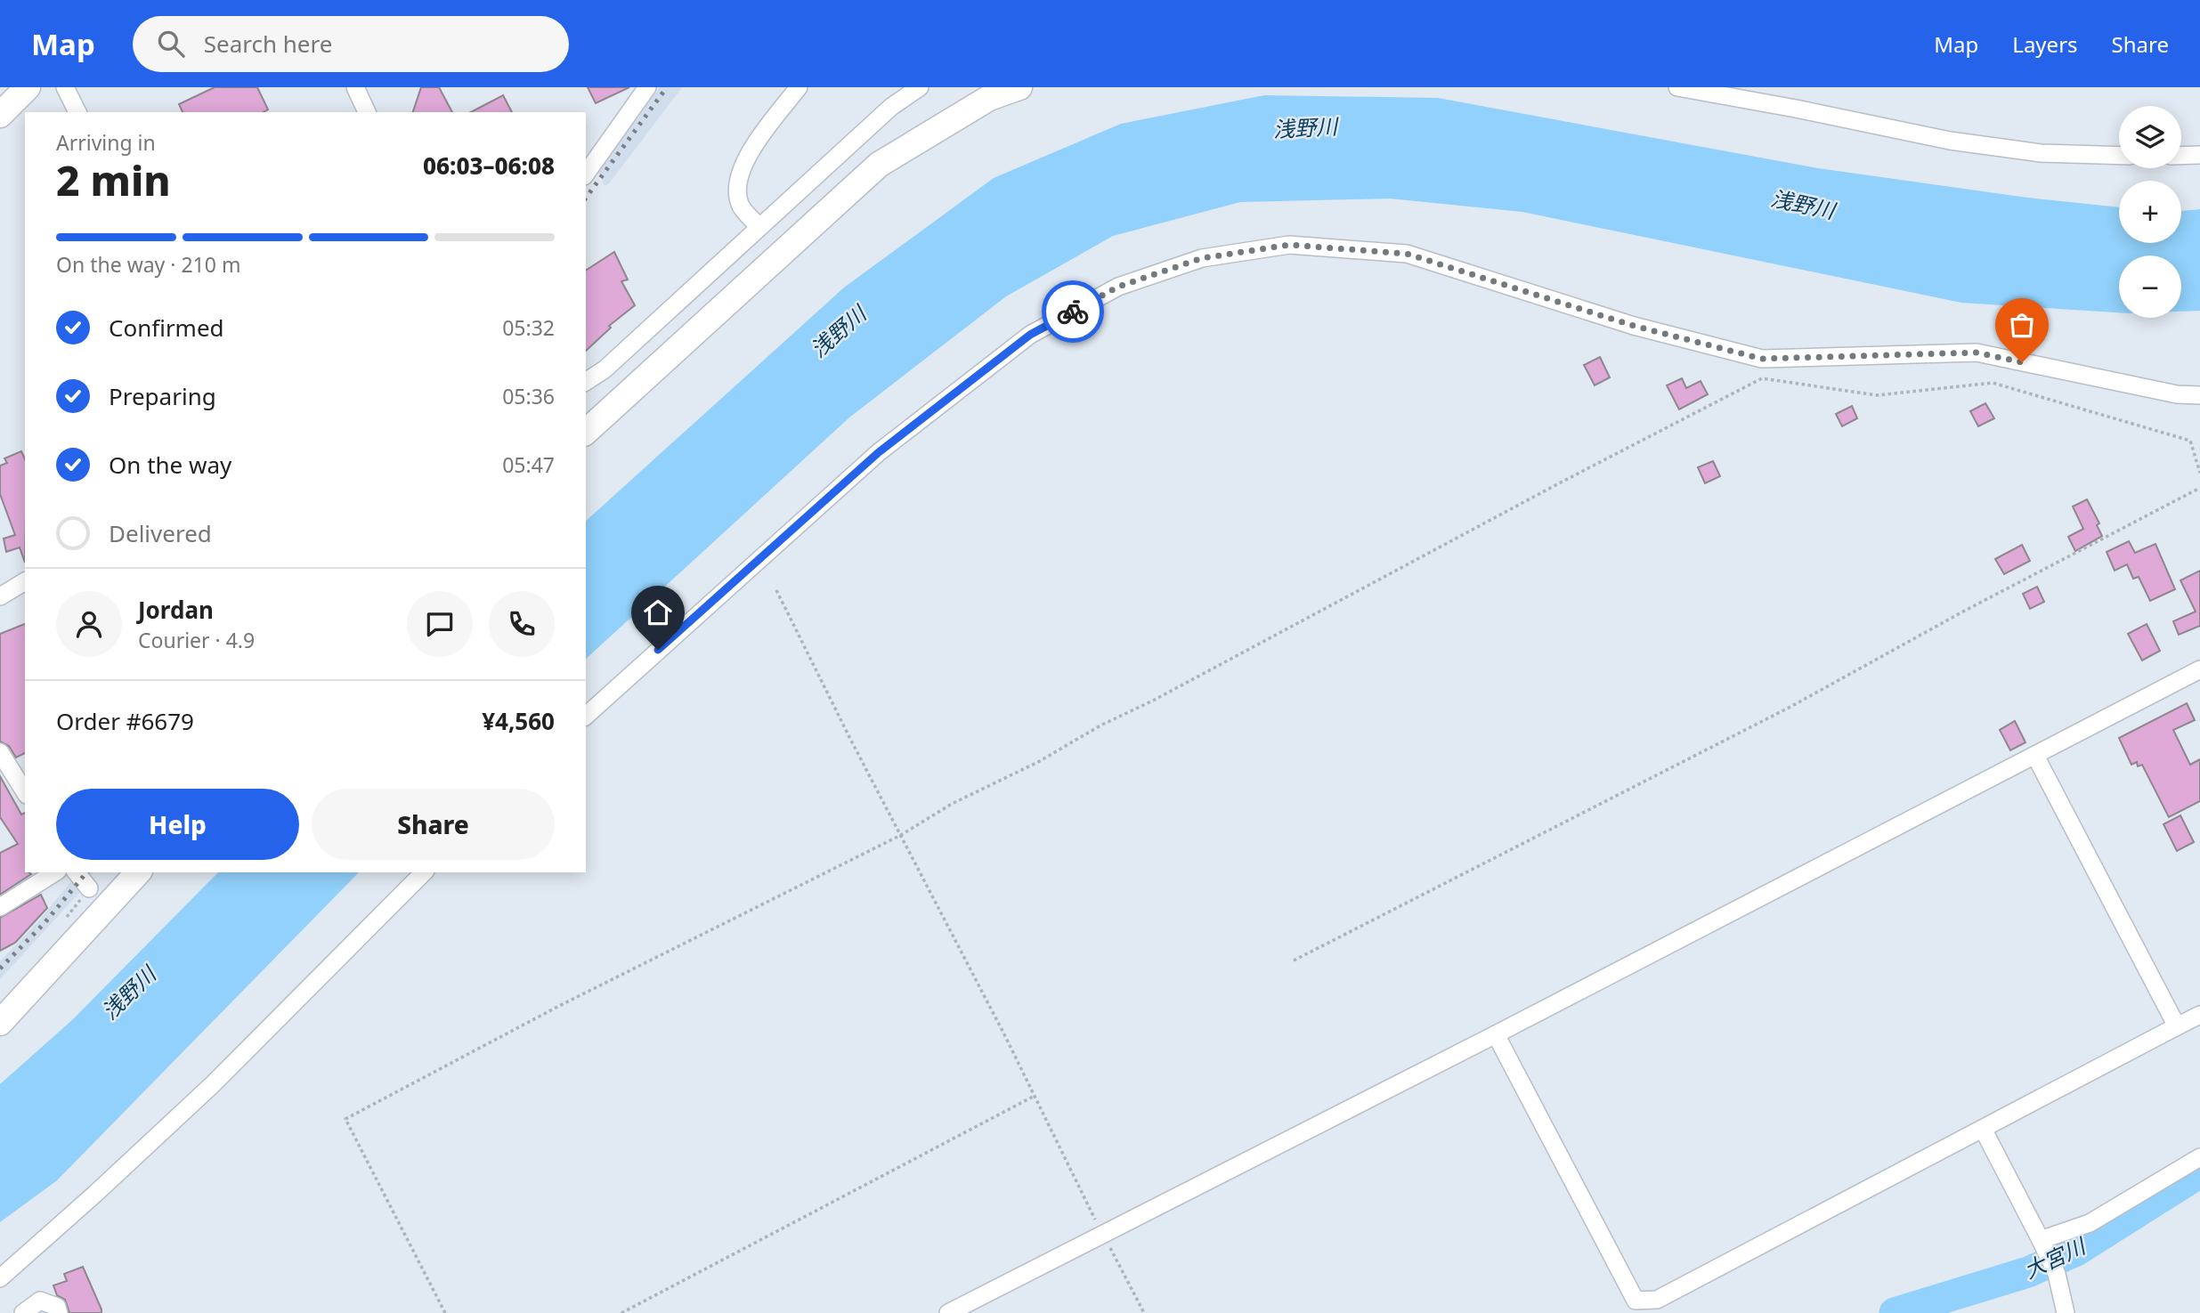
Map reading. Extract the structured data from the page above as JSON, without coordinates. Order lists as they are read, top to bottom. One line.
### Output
{"water":["浅野川","大宮川"],"page":{"header":"Map","search":"Search here","nav":["Map","Layers","Share"],"map_buttons":["+","−"],"heading":["2 min","Arriving in","06:03–06:08"],"panel":["Jordan","Courier · 4.9","Order #6679","¥4,560"],"bar":"On the way · 210 m","list":[["Confirmed","05:32"],["Preparing","05:36"],["On the way","05:47"],"Delivered"],"buttons":["Help","Share"]}}
